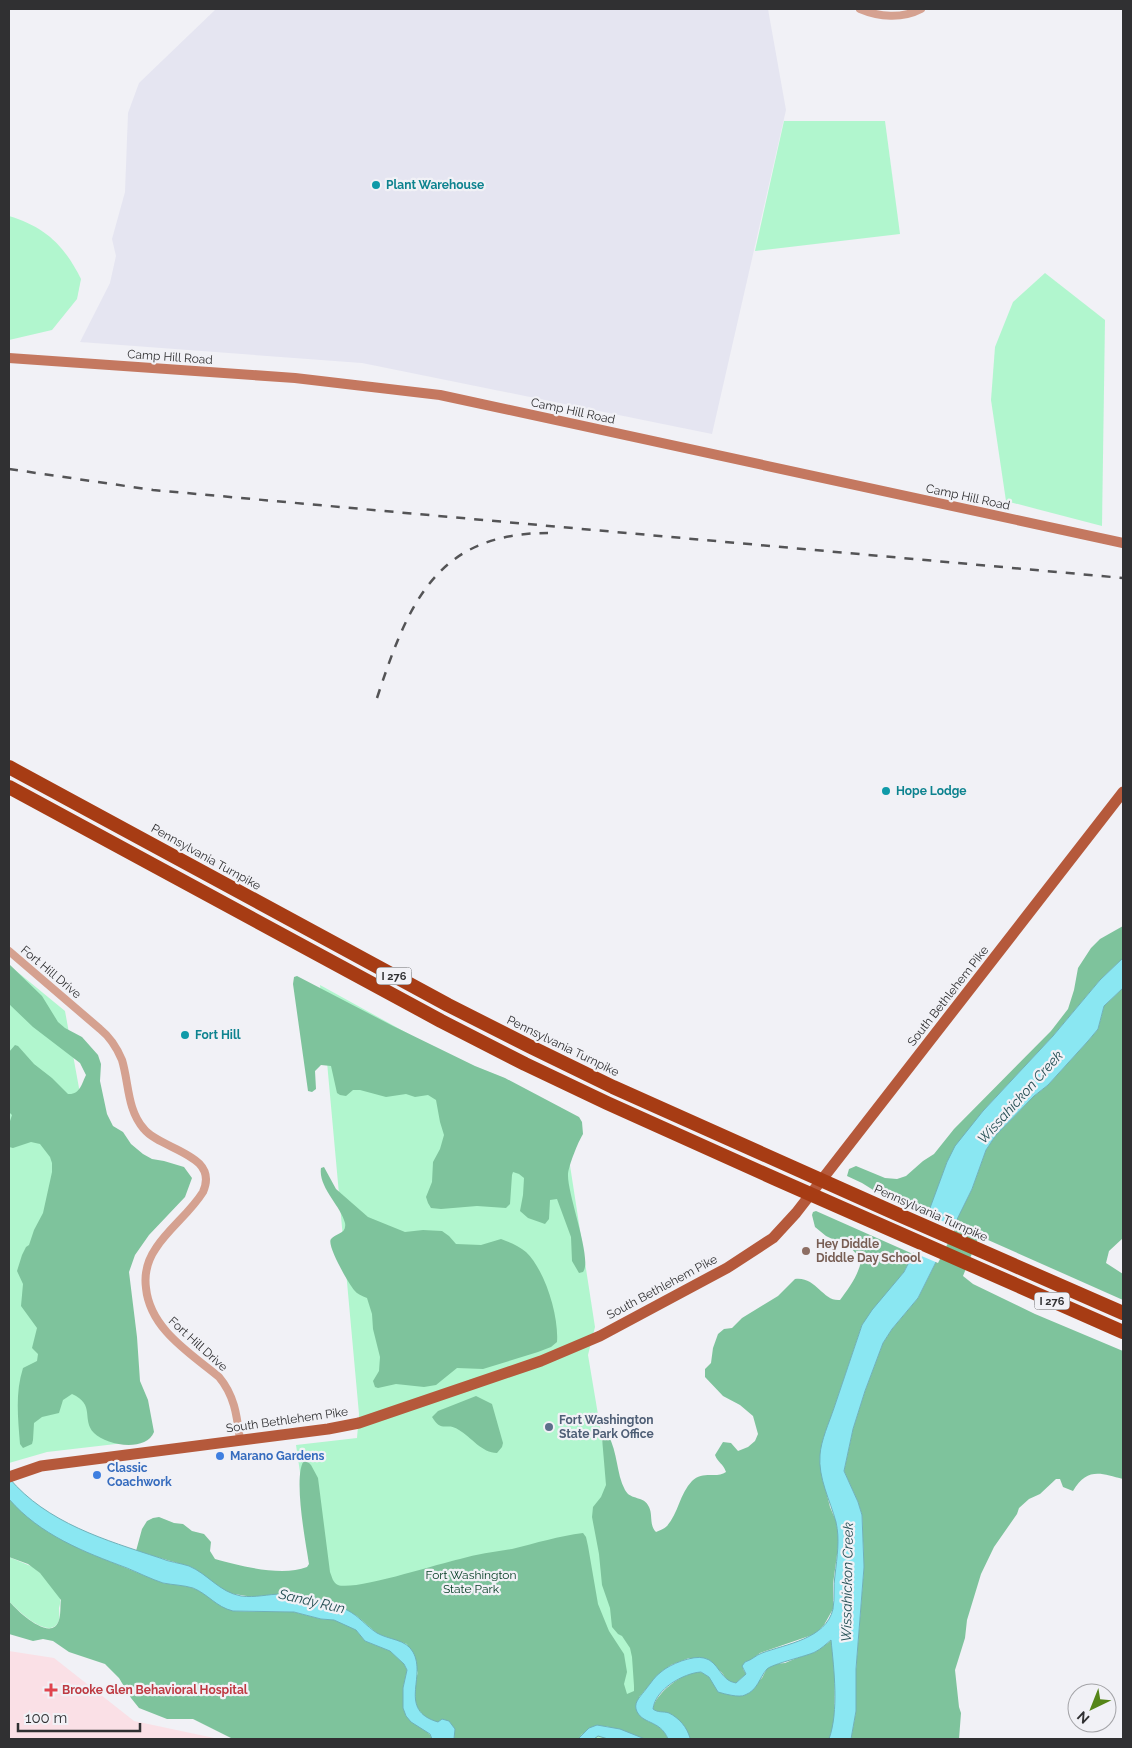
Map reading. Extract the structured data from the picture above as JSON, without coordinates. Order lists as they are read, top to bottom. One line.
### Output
{"streets":{"highway":["Pennsylvania Turnpike","I 276"],"main road":["South Bethlehem Pike"],"street":["Camp Hill Road","Fort Hill Drive"]},"crossings":[["Fort Hill Drive","South Bethlehem Pike"]],"water":["Wissahickon Creek","Sandy Run"],"parks":["Fort Washington State Park"],"places":{"other":["Plant Warehouse","Hope Lodge","Fort Hill","Hey Diddle Diddle Day School","Fort Washington State Park Office","Marano Gardens","Classic Coachwork"],"health":["Brooke Glen Behavioral Hospital"]},"scale_bar":"100 m","north":"bottom left"}
